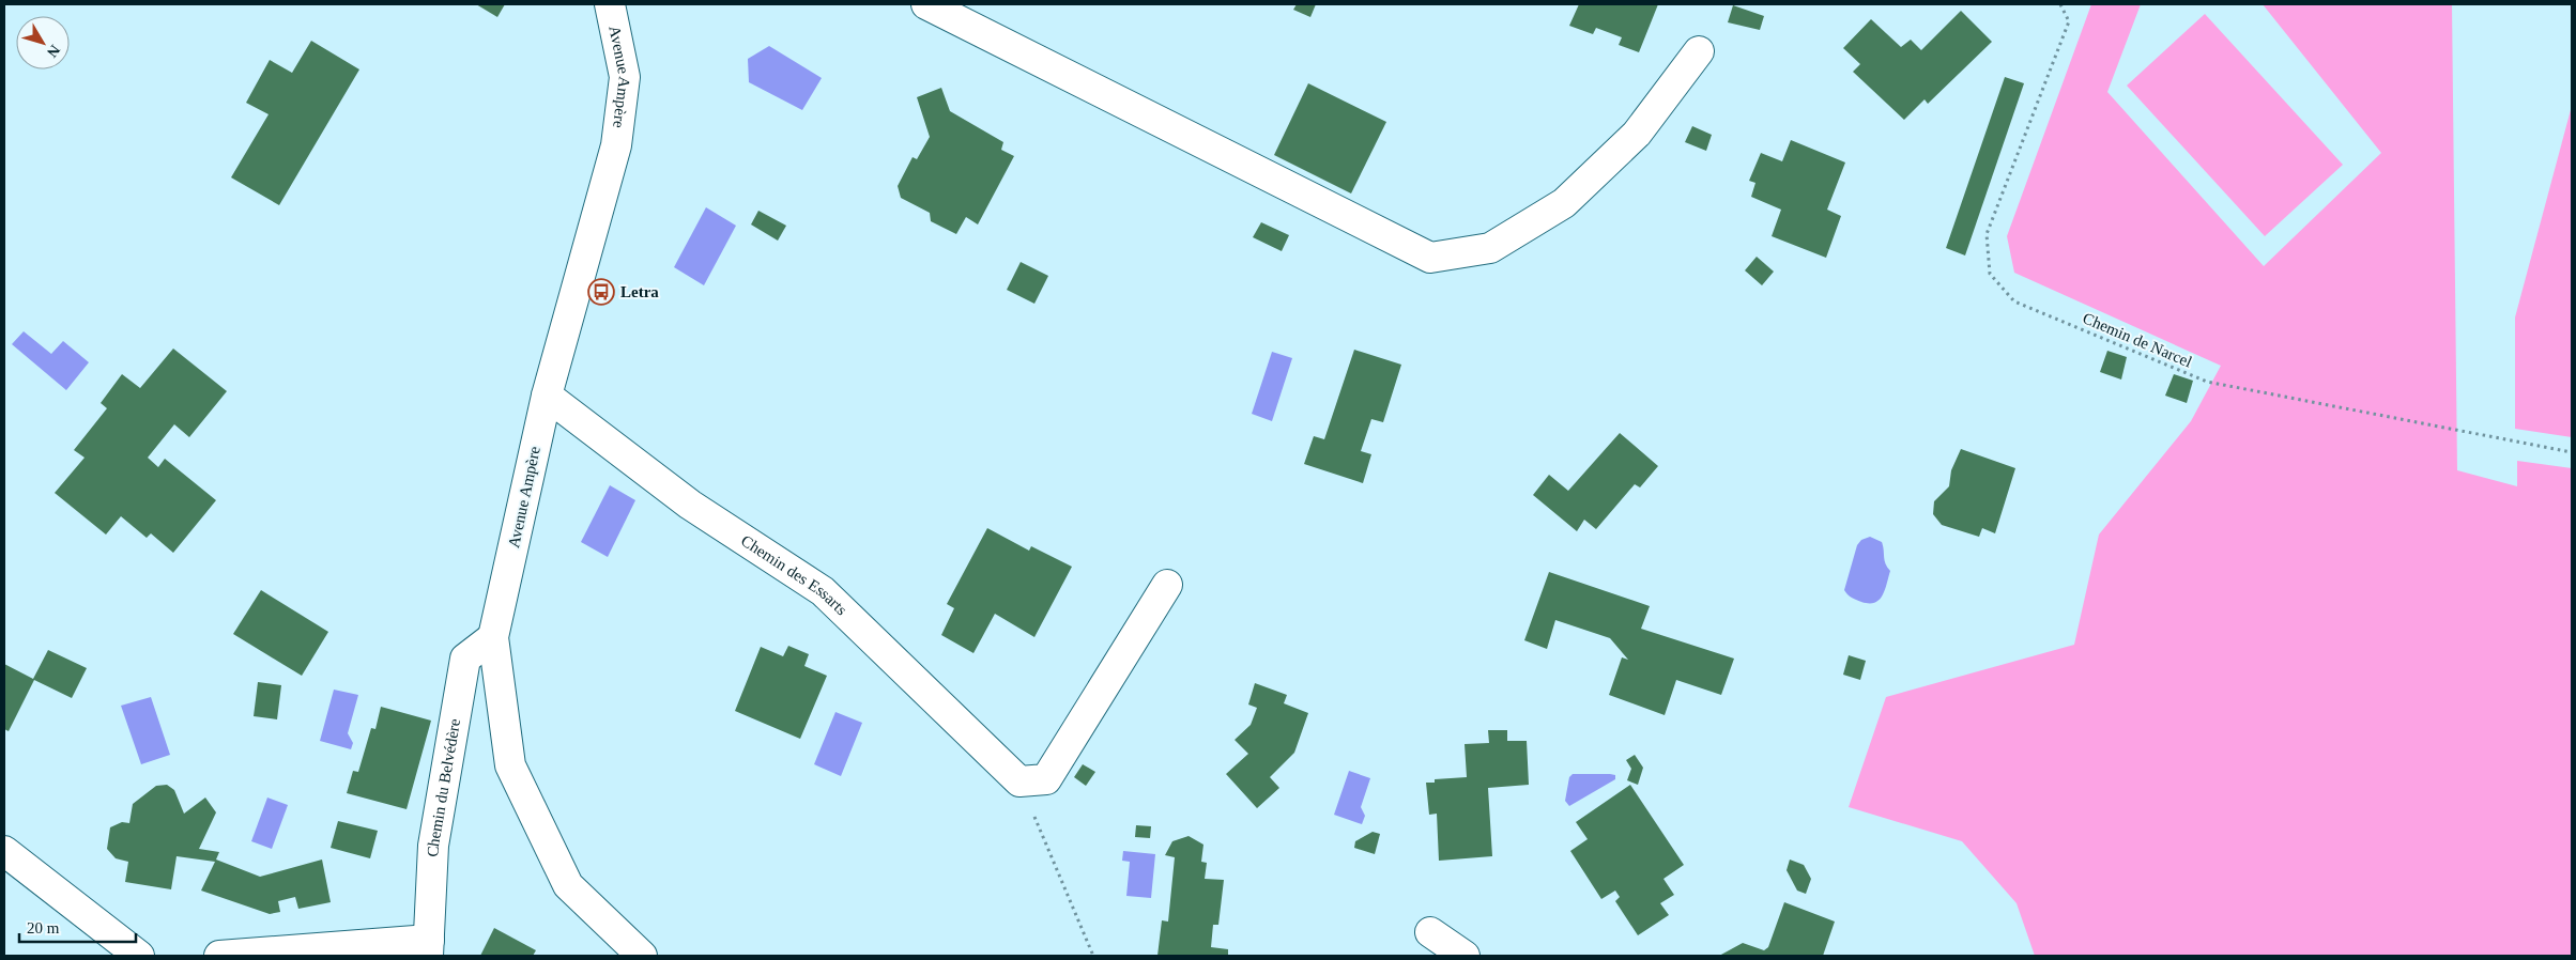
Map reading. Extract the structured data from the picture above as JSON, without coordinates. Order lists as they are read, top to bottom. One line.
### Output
{"streets":{"street":["Avenue Ampère","Chemin des Essarts","Chemin du Belvédère"],"path":["Chemin de Narcel"]},"crossings":[["Avenue Ampère","Chemin des Essarts"],["Avenue Ampère","Chemin du Belvédère"]],"places":{"bus stop":["Letra"]},"scale_bar":"20 m","north":"bottom right"}
